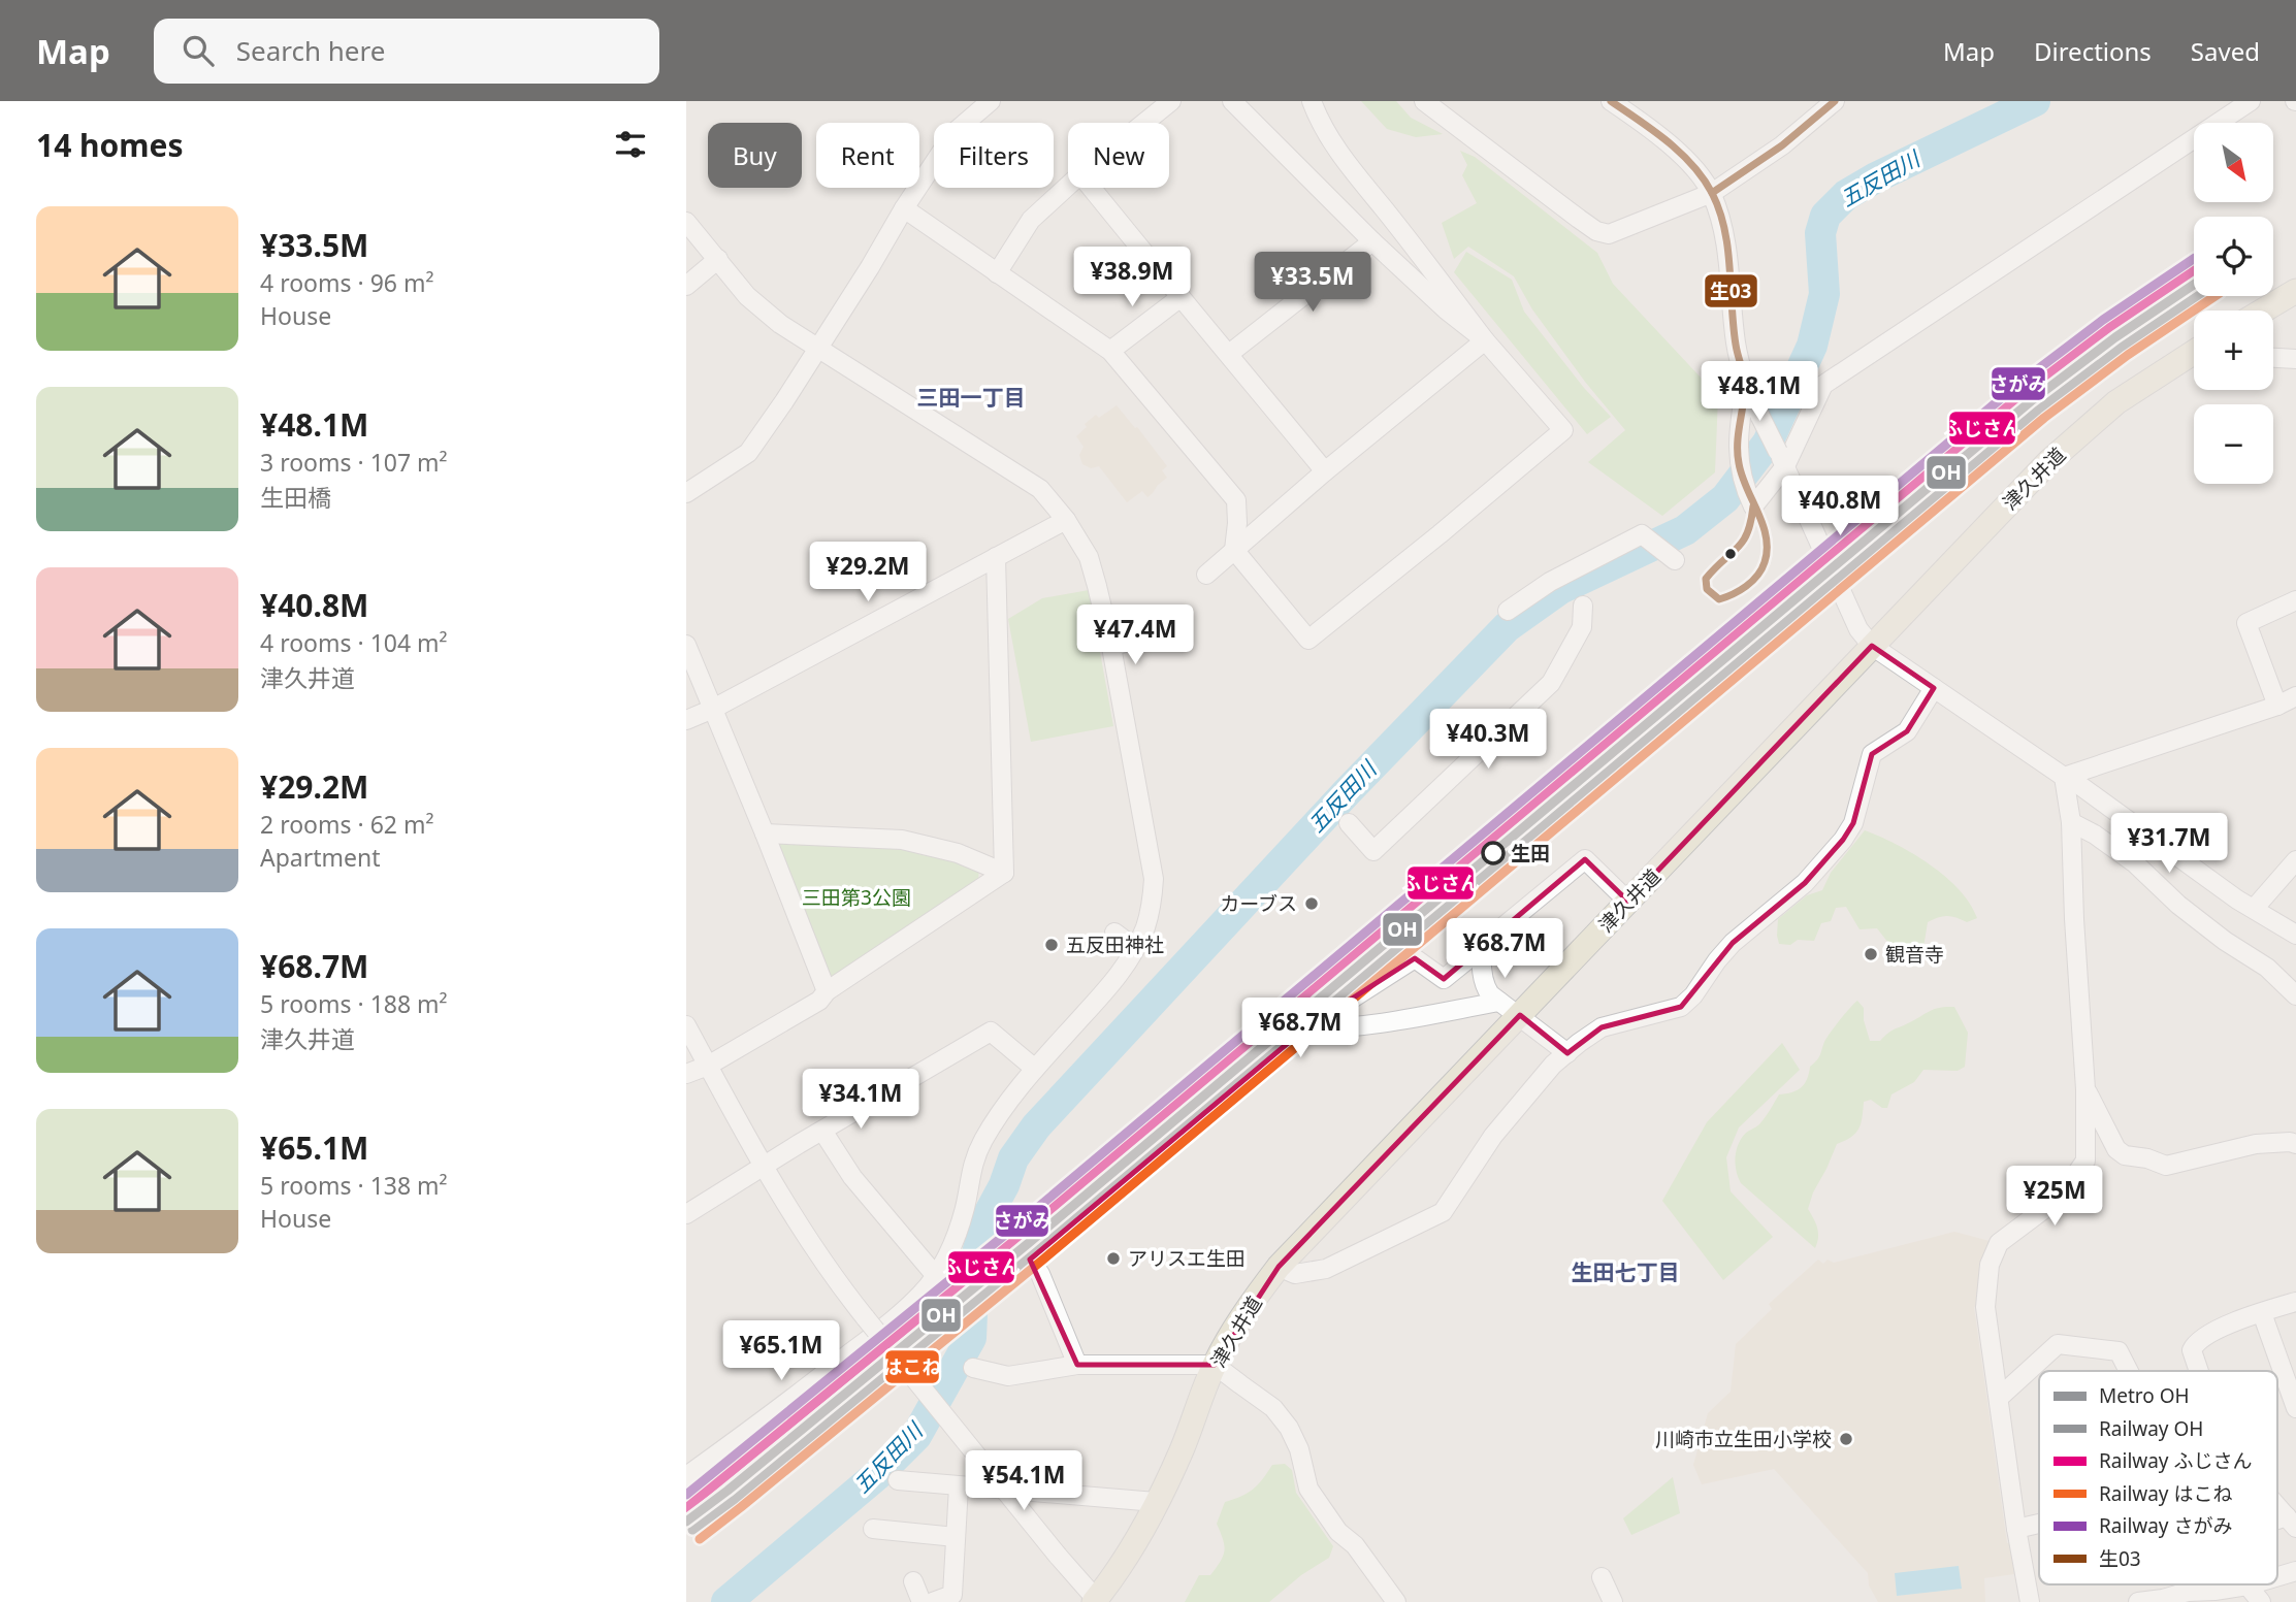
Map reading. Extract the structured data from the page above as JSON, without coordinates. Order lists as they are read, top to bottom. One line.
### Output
{"streets":{"main road":["津久井道"]},"districts":["三田一丁目","生田七丁目"],"water":["五反田川"],"parks":["三田第3公園"],"places":["生田","カーブス","五反田神社","観音寺","アリスエ生田","川崎市立生田小学校"],"lines":["transit line 生03","rail line さがみ","rail line ふじさん","metro line OH","rail line OH","rail line はこね"],"legend":["Metro OH","Railway OH","Railway ふじさん","Railway はこね","Railway さがみ","生03"],"north":"bottom right","page":{"header":"Map","search":"Search here","nav":["Map","Directions","Saved"],"heading":"14 homes","map_buttons":["+","−"],"chip":["Buy","Rent","Filters","New"],"list":[{"name":"¥33.5M","note":"4 rooms · 96 m² · House"},{"name":"¥48.1M","note":"3 rooms · 107 m² · 生田橋"},{"name":"¥40.8M","note":"4 rooms · 104 m² · 津久井道"},{"name":"¥29.2M","note":"2 rooms · 62 m² · Apartment"},{"name":"¥68.7M","note":"5 rooms · 188 m² · 津久井道"},{"name":"¥65.1M","note":"5 rooms · 138 m² · House"}],"price":["¥38.9M","¥33.5M","¥48.1M","¥40.8M","¥29.2M","¥47.4M","¥40.3M","¥31.7M","¥68.7M","¥68.7M","¥34.1M","¥25M","¥65.1M","¥54.1M"]}}
